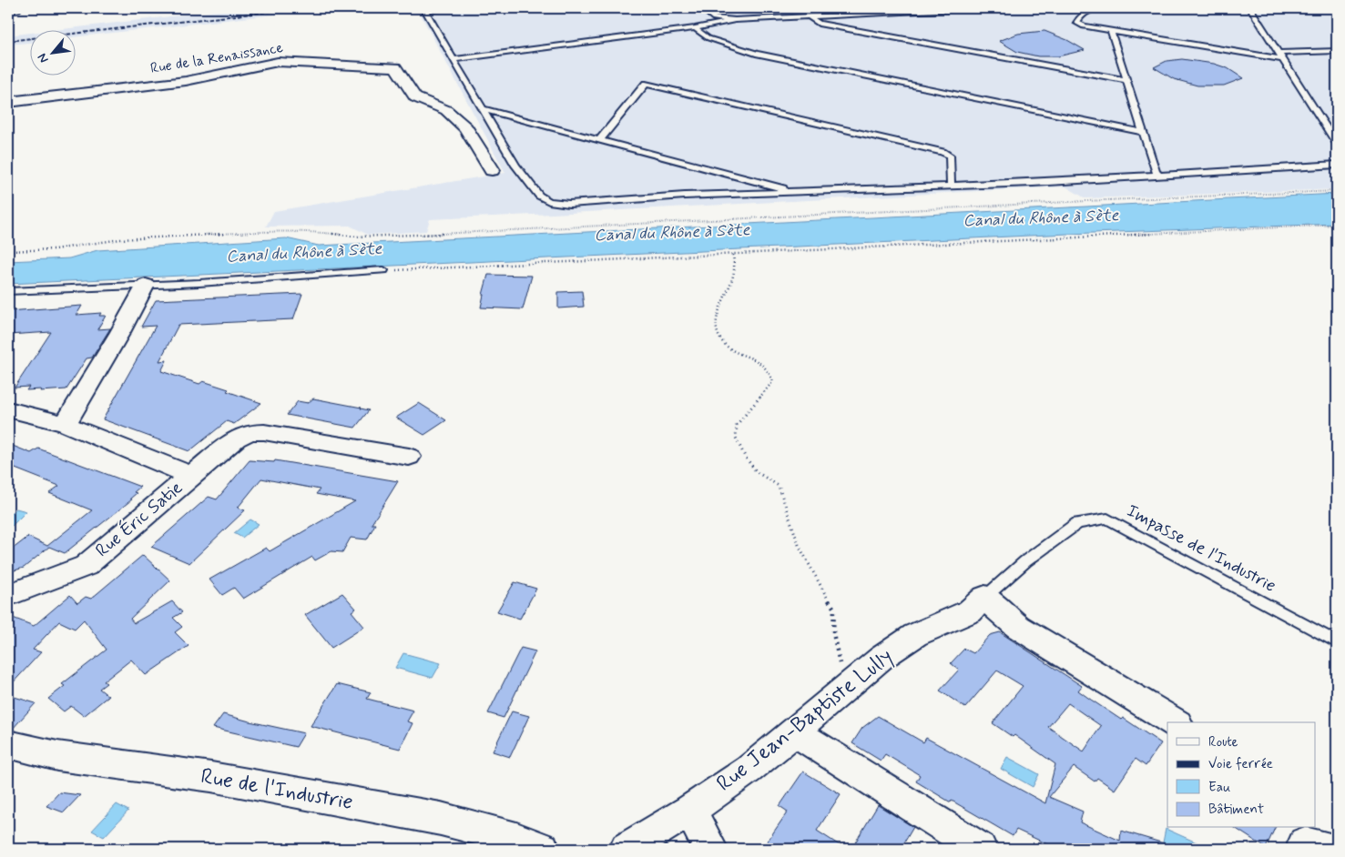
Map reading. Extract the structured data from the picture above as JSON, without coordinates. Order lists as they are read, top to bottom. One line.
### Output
{"streets":{"street":["Rue de la Renaissance","Rue Éric Satie","Rue Jean-Baptiste Lully","Rue de l'Industrie"],"lane":["Impasse de l'Industrie"]},"crossings":[["Impasse de l'Industrie","Rue Jean-Baptiste Lully"]],"water":["Canal du Rhône à Sète"],"legend":["Route","Voie ferrée","Eau","Bâtiment"],"north":"bottom left"}
